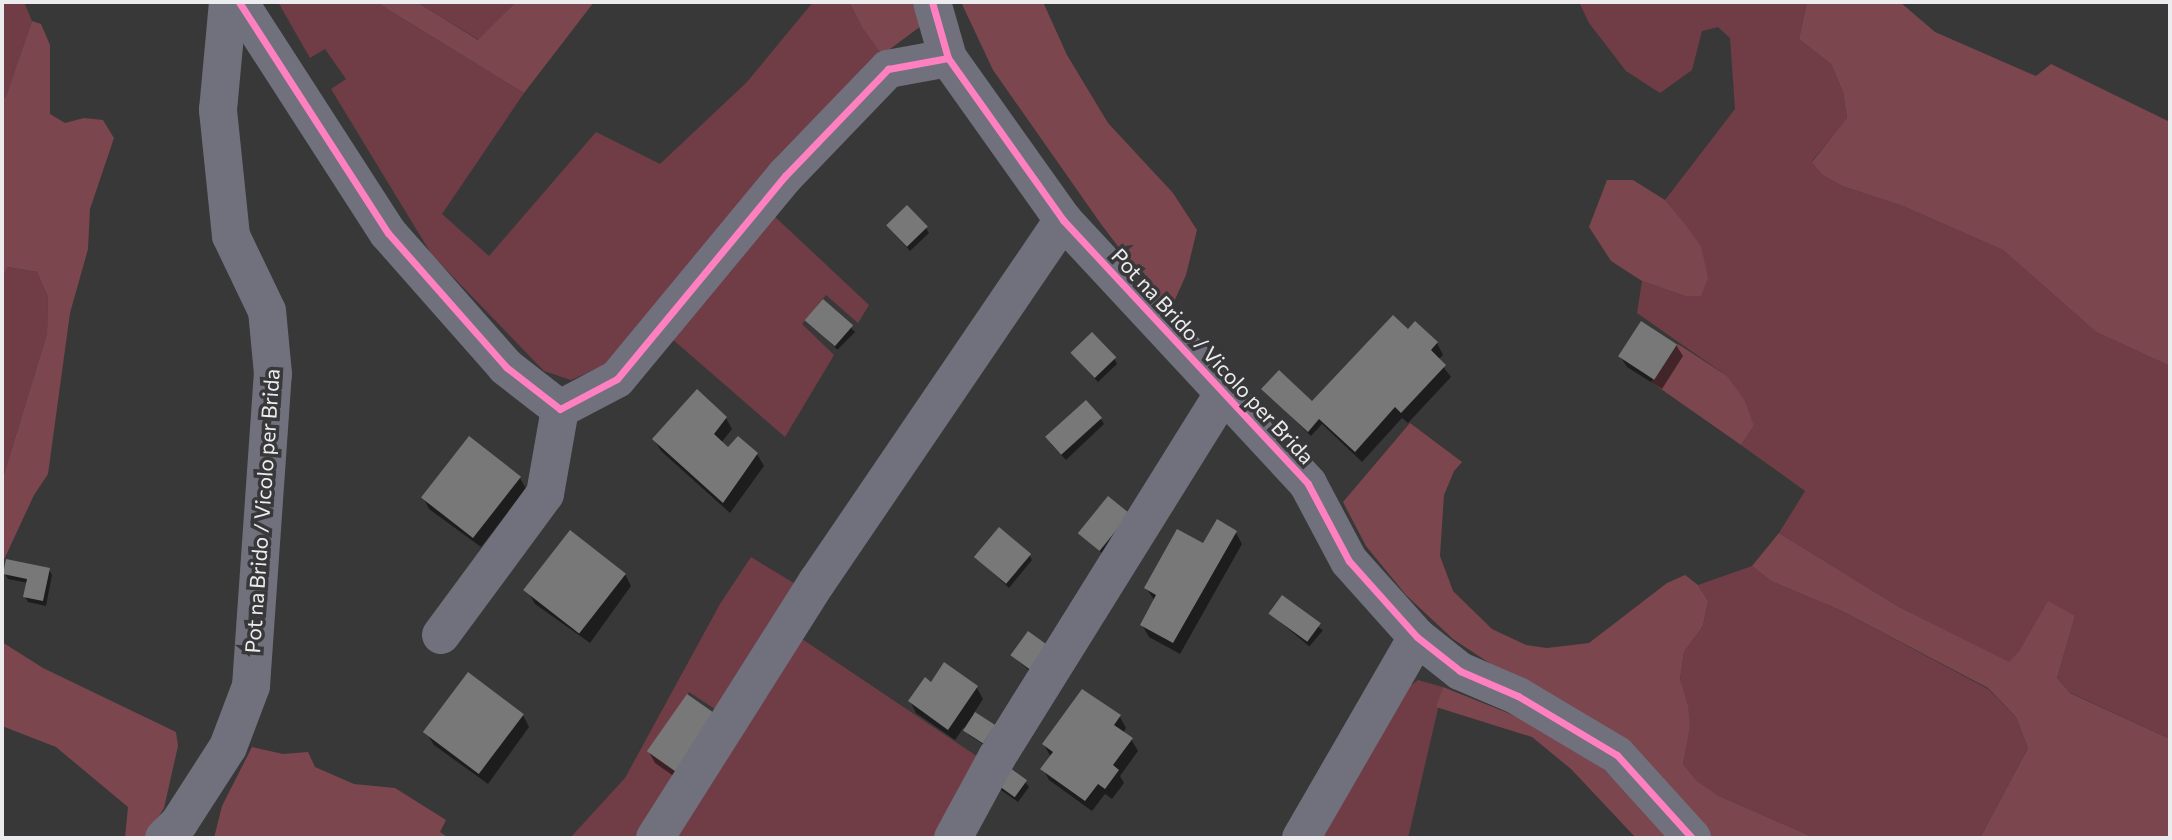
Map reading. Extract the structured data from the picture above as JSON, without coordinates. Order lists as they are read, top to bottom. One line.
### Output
{"streets":{"street":["Pot na Brido / Vicolo per Brida"]}}
